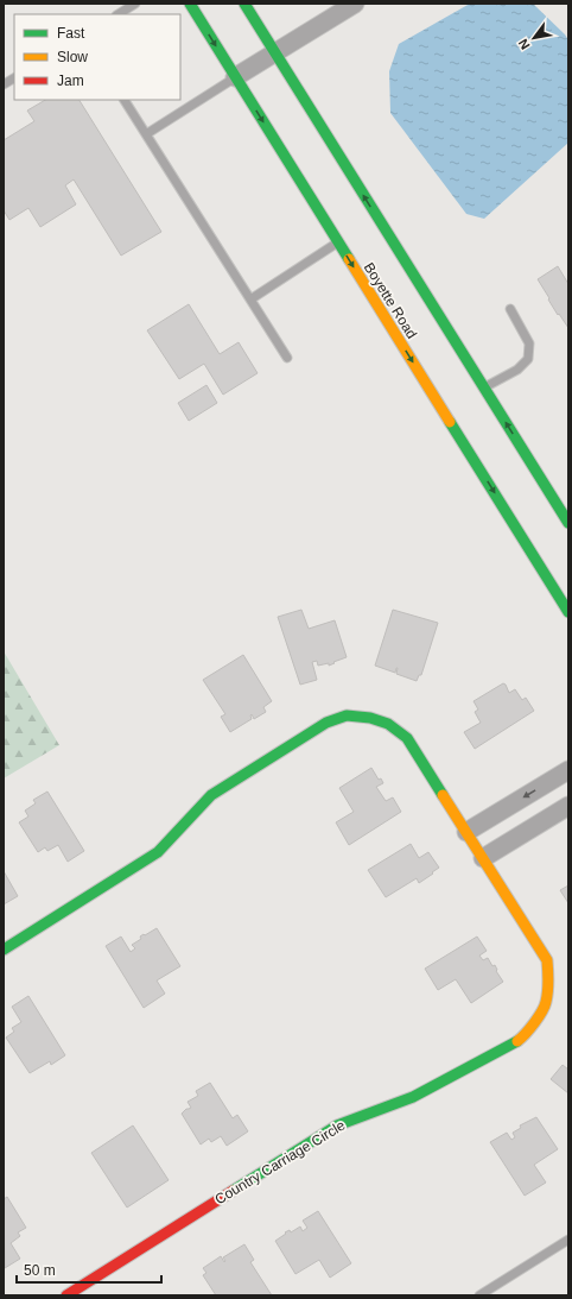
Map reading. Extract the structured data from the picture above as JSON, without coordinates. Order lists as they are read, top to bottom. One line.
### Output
{"streets":{"street":["Boyette Road","Country Carriage Circle"]},"legend":["Fast","Slow","Jam"],"scale_bar":"50 m","north":"bottom left"}
